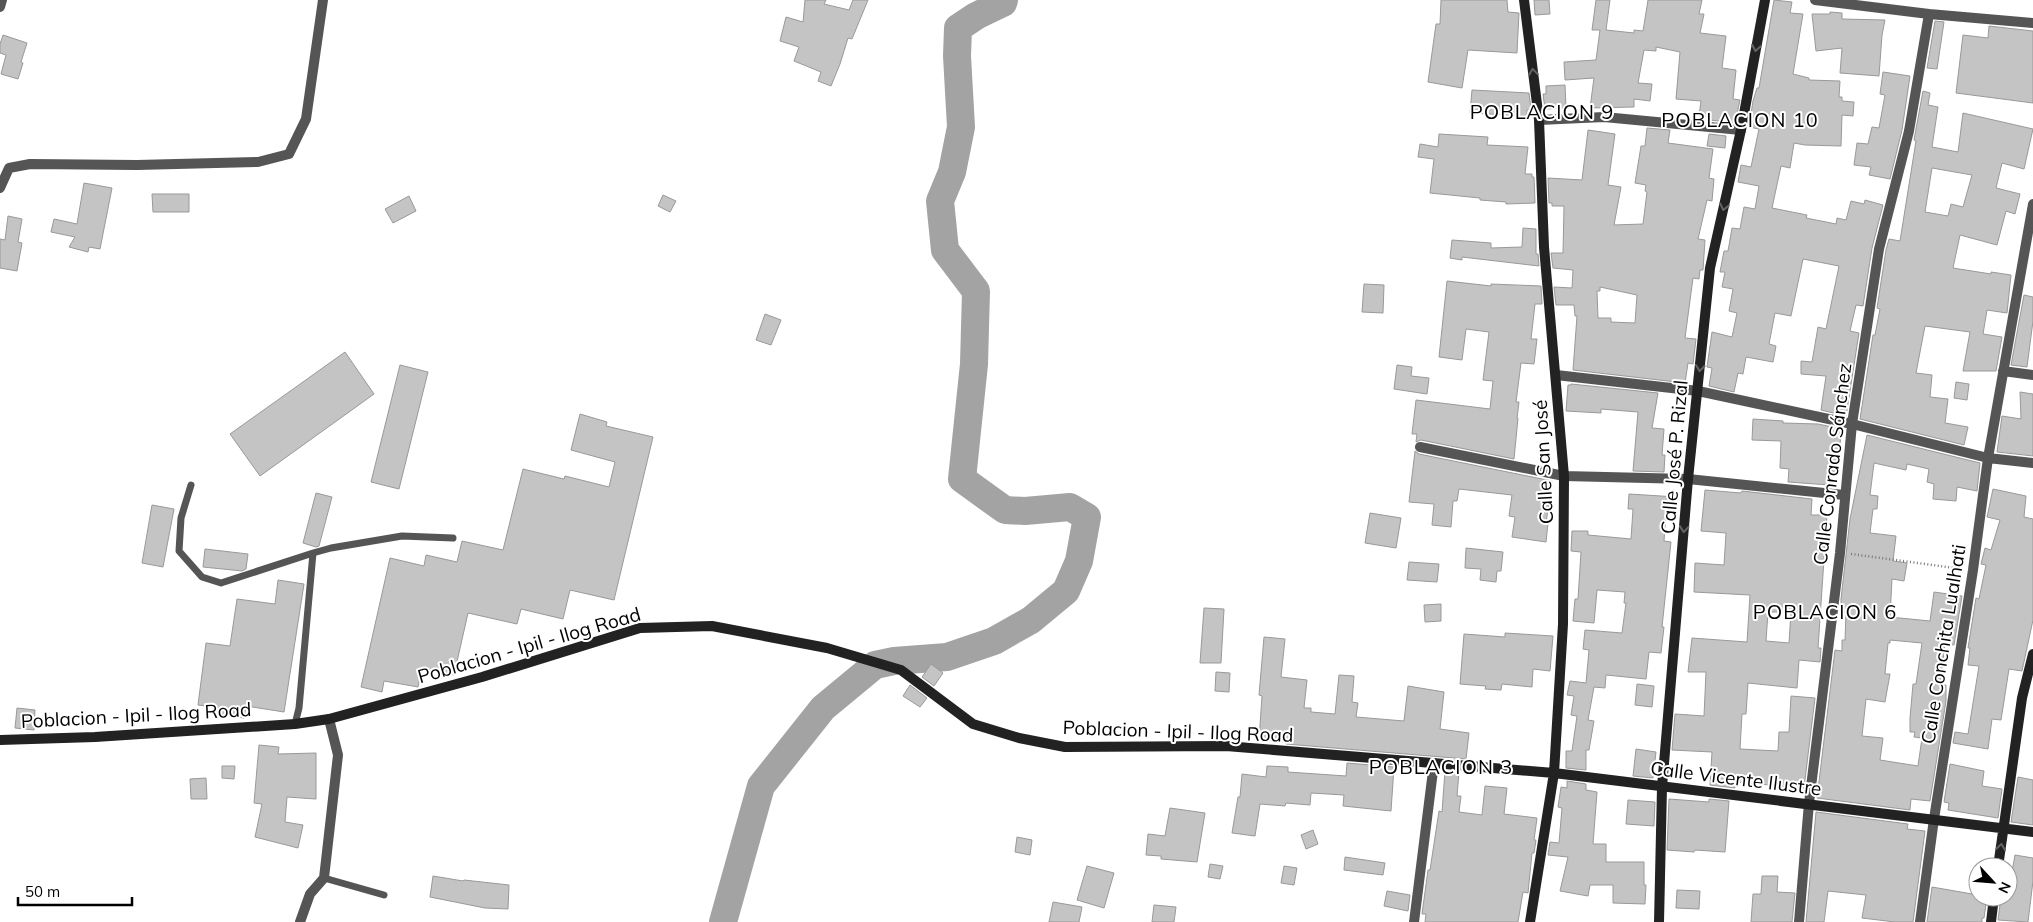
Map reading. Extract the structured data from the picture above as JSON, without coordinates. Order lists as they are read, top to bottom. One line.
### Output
{"streets":{"street":["Calle José P. Rizal","Calle San José","Calle Conrado Sánchez","Calle Conchita Lualhati","Poblacion - Ipil - Ilog Road","Calle Vicente Ilustre"]},"crossings":[["Calle José P. Rizal","Calle Vicente Ilustre"],["Calle San José","Calle Vicente Ilustre"],["Calle Conrado Sánchez","Calle Vicente Ilustre"],["Calle Conchita Lualhati","Calle Vicente Ilustre"],["Poblacion - Ipil - Ilog Road","Calle Vicente Ilustre"]],"one_way":["Calle José P. Rizal"],"districts":["POBLACION 9","POBLACION 10","POBLACION 6","POBLACION 3"],"scale_bar":"50 m","north":"bottom right"}
